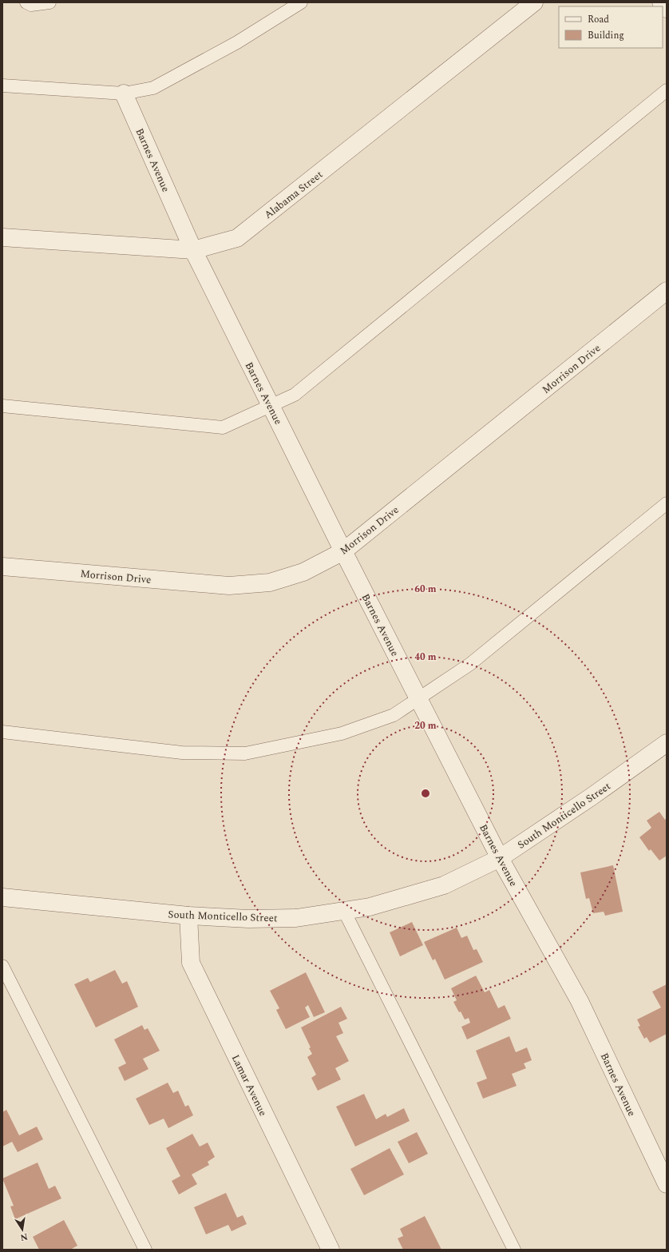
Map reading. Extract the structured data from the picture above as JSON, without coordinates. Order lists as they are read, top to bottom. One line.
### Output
{"streets":{"street":["Barnes Avenue","Alabama Street","Morrison Drive","South Monticello Street","Lamar Avenue"]},"crossings":[["Barnes Avenue","Alabama Street"],["Barnes Avenue","Morrison Drive"],["Barnes Avenue","South Monticello Street"],["South Monticello Street","Lamar Avenue"]],"legend":["Road","Building"],"north":"bottom","rings":["60 m","40 m","20 m"]}
